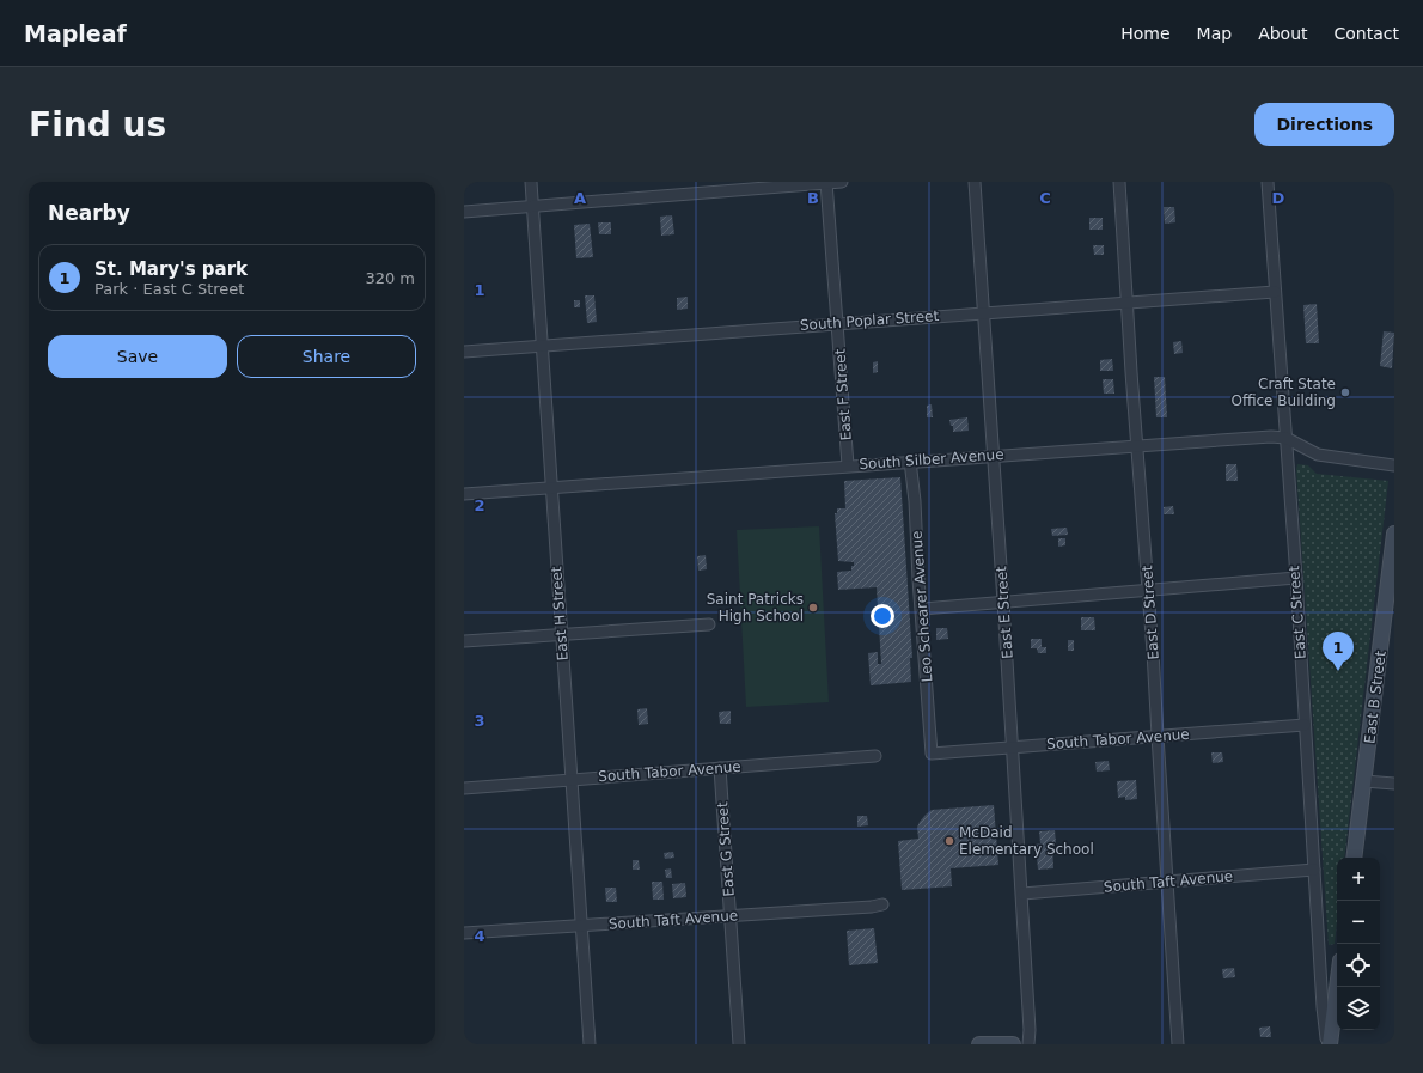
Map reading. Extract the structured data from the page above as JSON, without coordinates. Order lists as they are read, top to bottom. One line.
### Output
{"streets":{"street":["South Poplar Street","East F Street","South Silber Avenue","Leo Schearer Avenue","East E Street","East D Street","East C Street","East H Street","East B Street","South Tabor Avenue","East G Street","South Taft Avenue"]},"crossings":[["South Poplar Street","East F Street"],["South Poplar Street","East E Street"],["South Poplar Street","East D Street"],["South Poplar Street","East C Street"],["South Poplar Street","East H Street"],["East F Street","South Silber Avenue"],["South Silber Avenue","Leo Schearer Avenue"],["South Silber Avenue","East E Street"],["South Silber Avenue","East D Street"],["South Silber Avenue","East C Street"],["South Silber Avenue","East H Street"],["Leo Schearer Avenue","South Tabor Avenue"],["East E Street","South Tabor Avenue"],["East E Street","South Taft Avenue"],["East D Street","South Tabor Avenue"],["East D Street","South Taft Avenue"],["East C Street","South Tabor Avenue"],["East C Street","South Taft Avenue"],["East H Street","South Tabor Avenue"],["East H Street","South Taft Avenue"],["South Tabor Avenue","East G Street"],["East G Street","South Taft Avenue"]],"places":["Craft State Office Building","Saint Patricks High School","McDaid Elementary School"],"page":{"header":"Mapleaf","nav":["Home","Map","About","Contact"],"buttons":["Directions",["Save","Share"]],"title":"Find us","heading":"Nearby","list":[{"mark":"1","name":"St. Mary's park","note":"Park · East C Street","value":"320 m"}],"pins":"1","map_buttons":["+","−"]},"grid":{"columns":["A","B","C","D"],"rows":["1","2","3","4"]}}
